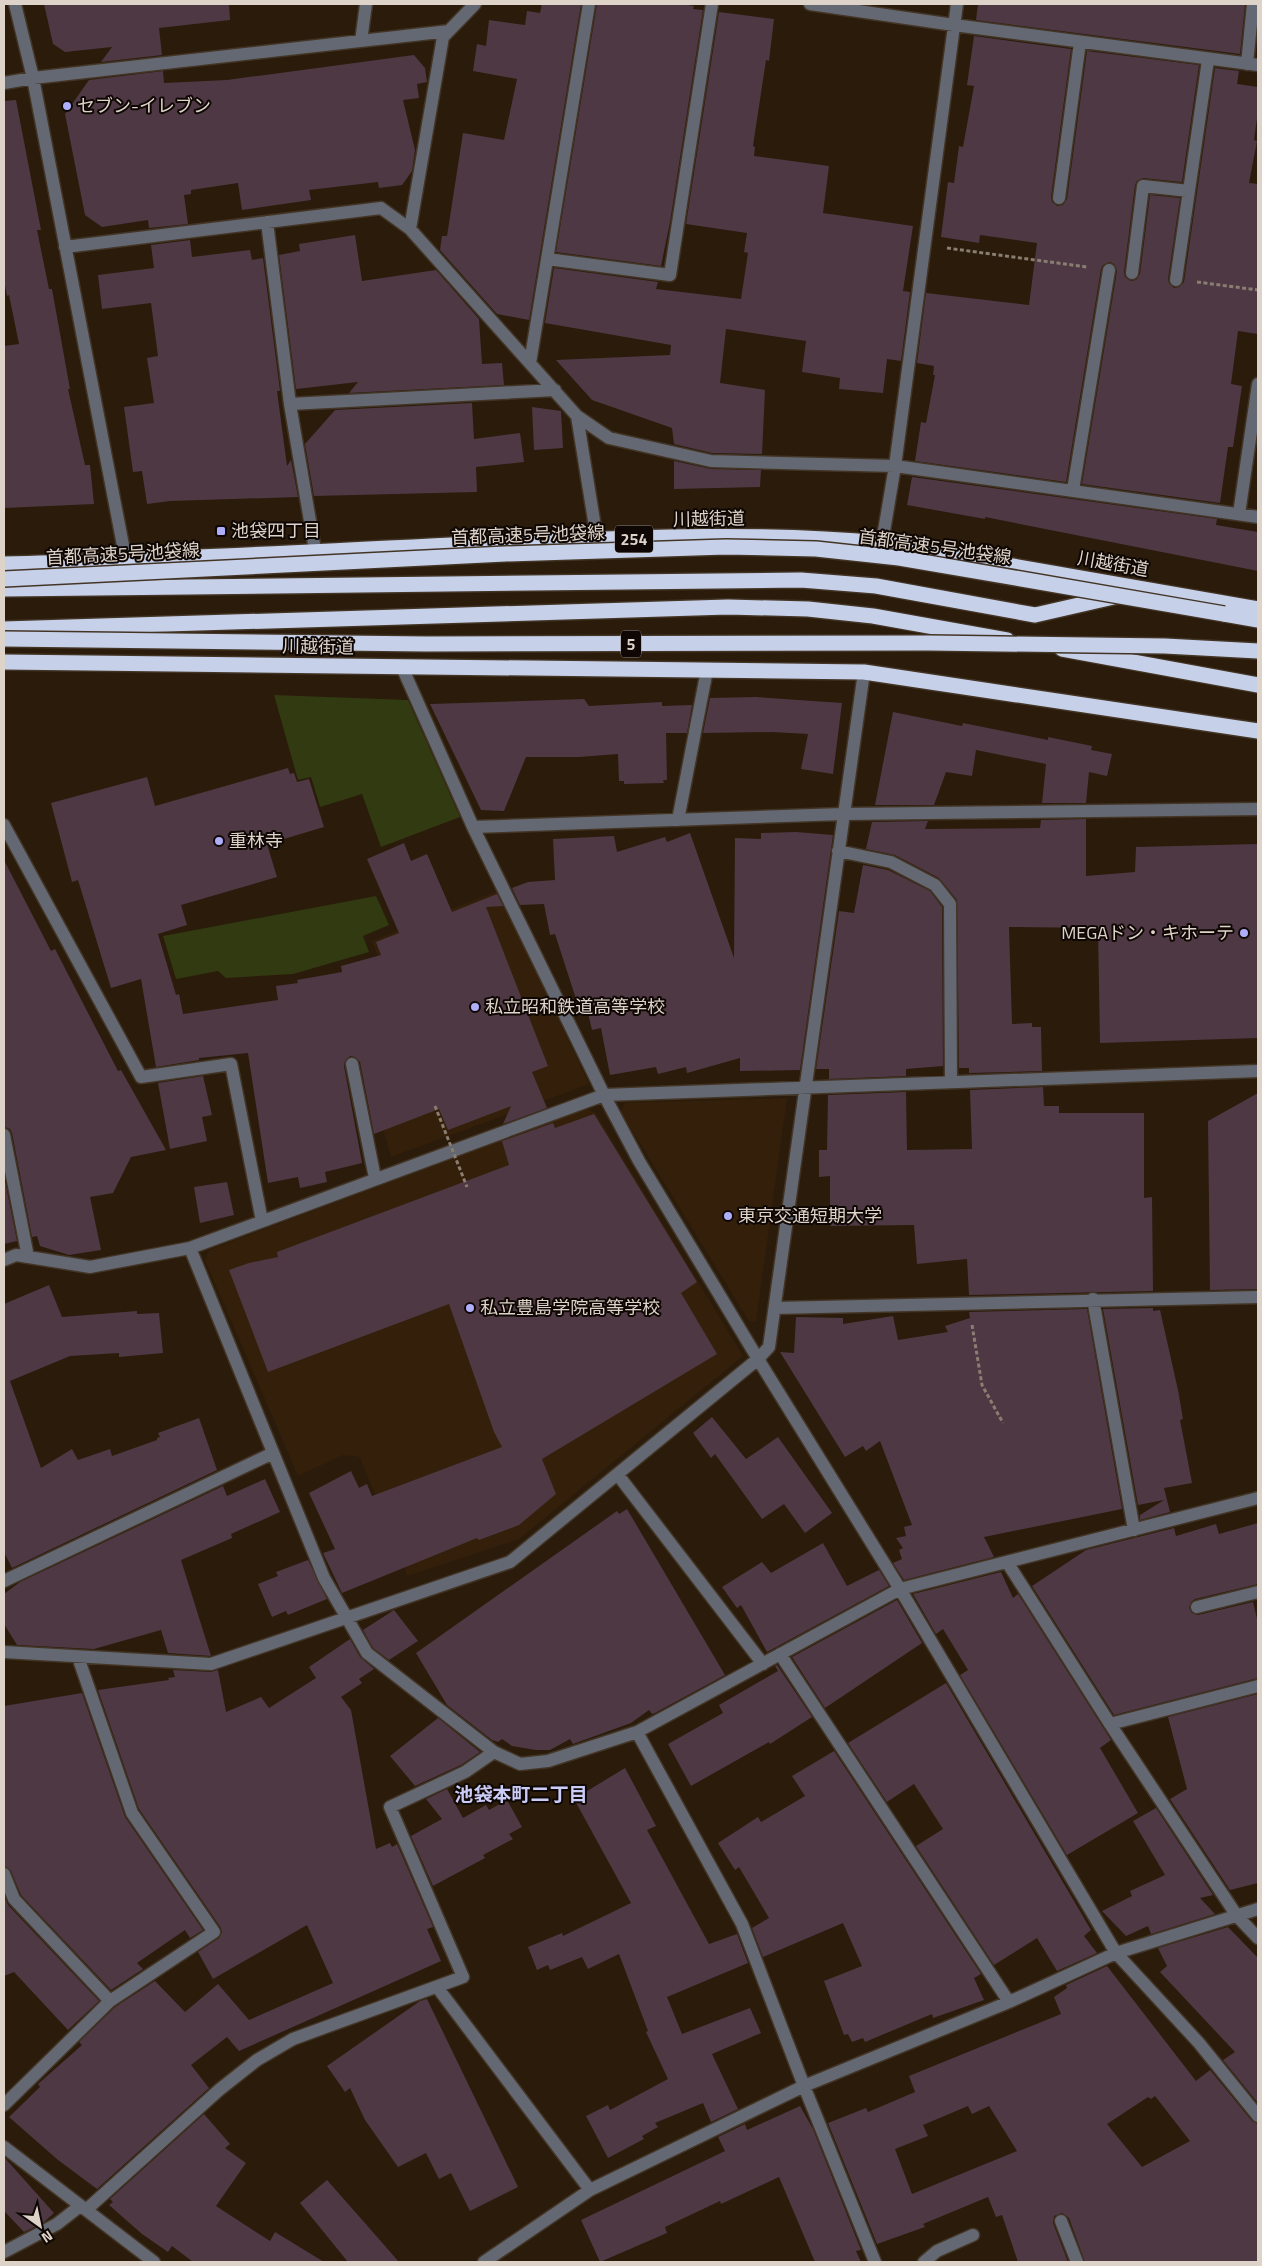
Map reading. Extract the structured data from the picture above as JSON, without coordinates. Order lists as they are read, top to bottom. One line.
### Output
{"streets":{"highway":["川越街道","首都高速5号池袋線","254","5"]},"districts":["池袋本町二丁目"],"places":{"other":["セブン-イレブン","重林寺","MEGAドン・キホーテ","私立昭和鉄道高等学校","東京交通短期大学","私立豊島学院高等学校"],"transit":["池袋四丁目"]},"north":"bottom right"}
